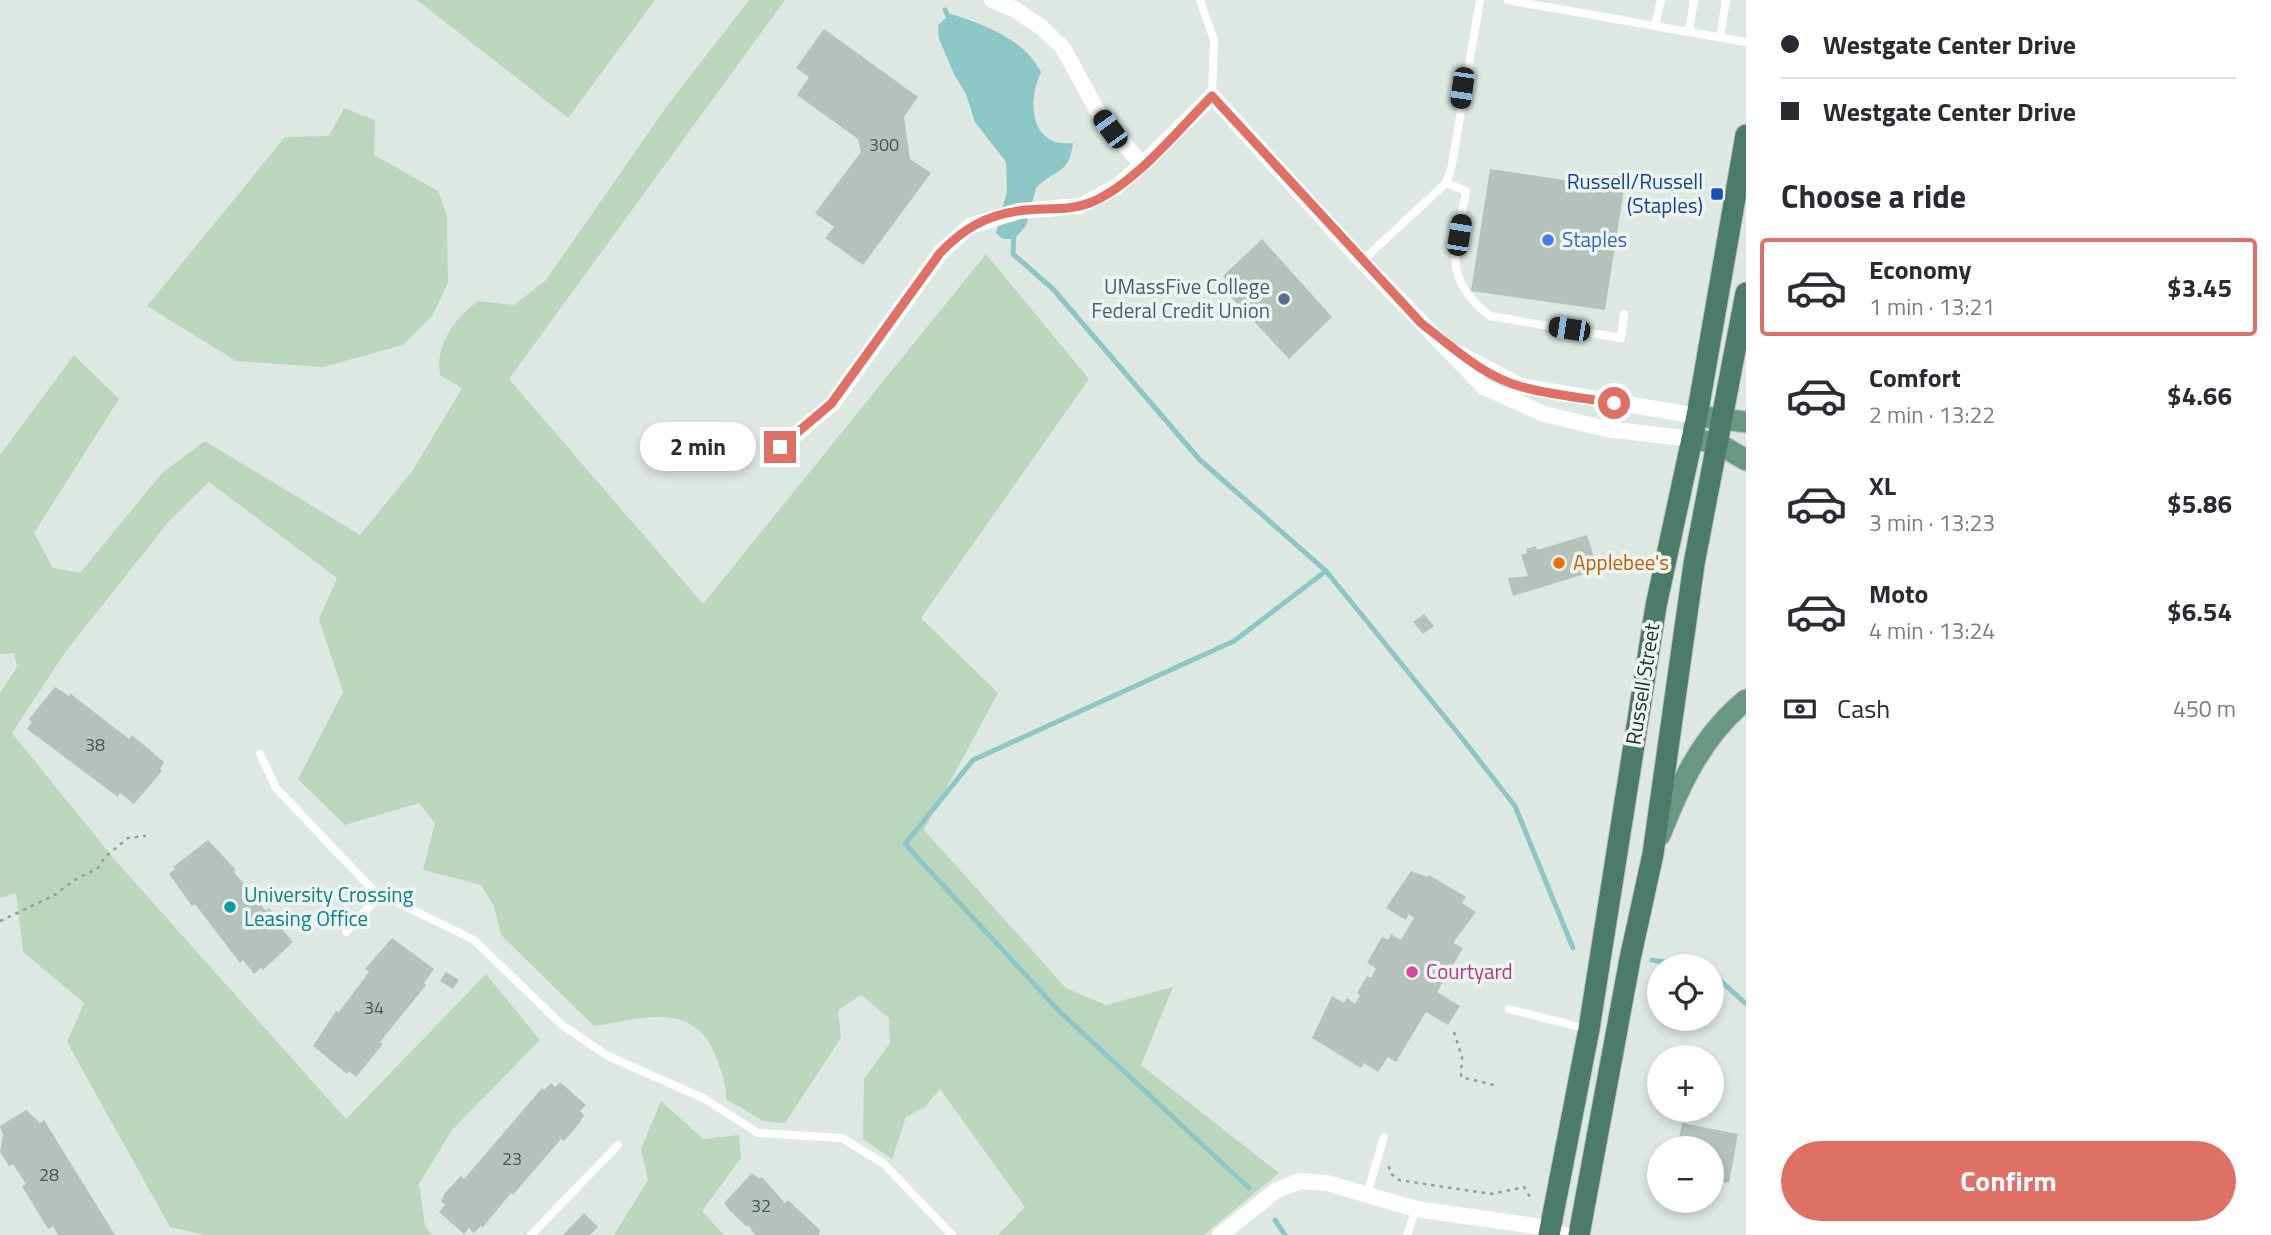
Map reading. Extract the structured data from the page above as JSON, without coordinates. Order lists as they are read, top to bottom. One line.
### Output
{"streets":{"highway":["Russell Street"]},"places":{"transit":["Russell/Russell (Staples)"],"other":["Staples","UMassFive College Federal Credit Union","Applebee's","University Crossing Leasing Office","Courtyard"]},"house_numbers":["300","38","34","23","28","32"],"page":{"banner":["Westgate Center Drive","Westgate Center Drive"],"heading":"Choose a ride","list":[{"name":"Economy","note":"1 min · 13:21","value":"$3.45"},{"name":"Comfort","note":"2 min · 13:22","value":"$4.66"},{"name":"XL","note":"3 min · 13:23","value":"$5.86"},{"name":"Moto","note":"4 min · 13:24","value":"$6.54"}],"bubble":"2 min","pay":["Cash","450 m"],"map_buttons":["+","−"],"buttons":"Confirm"}}
